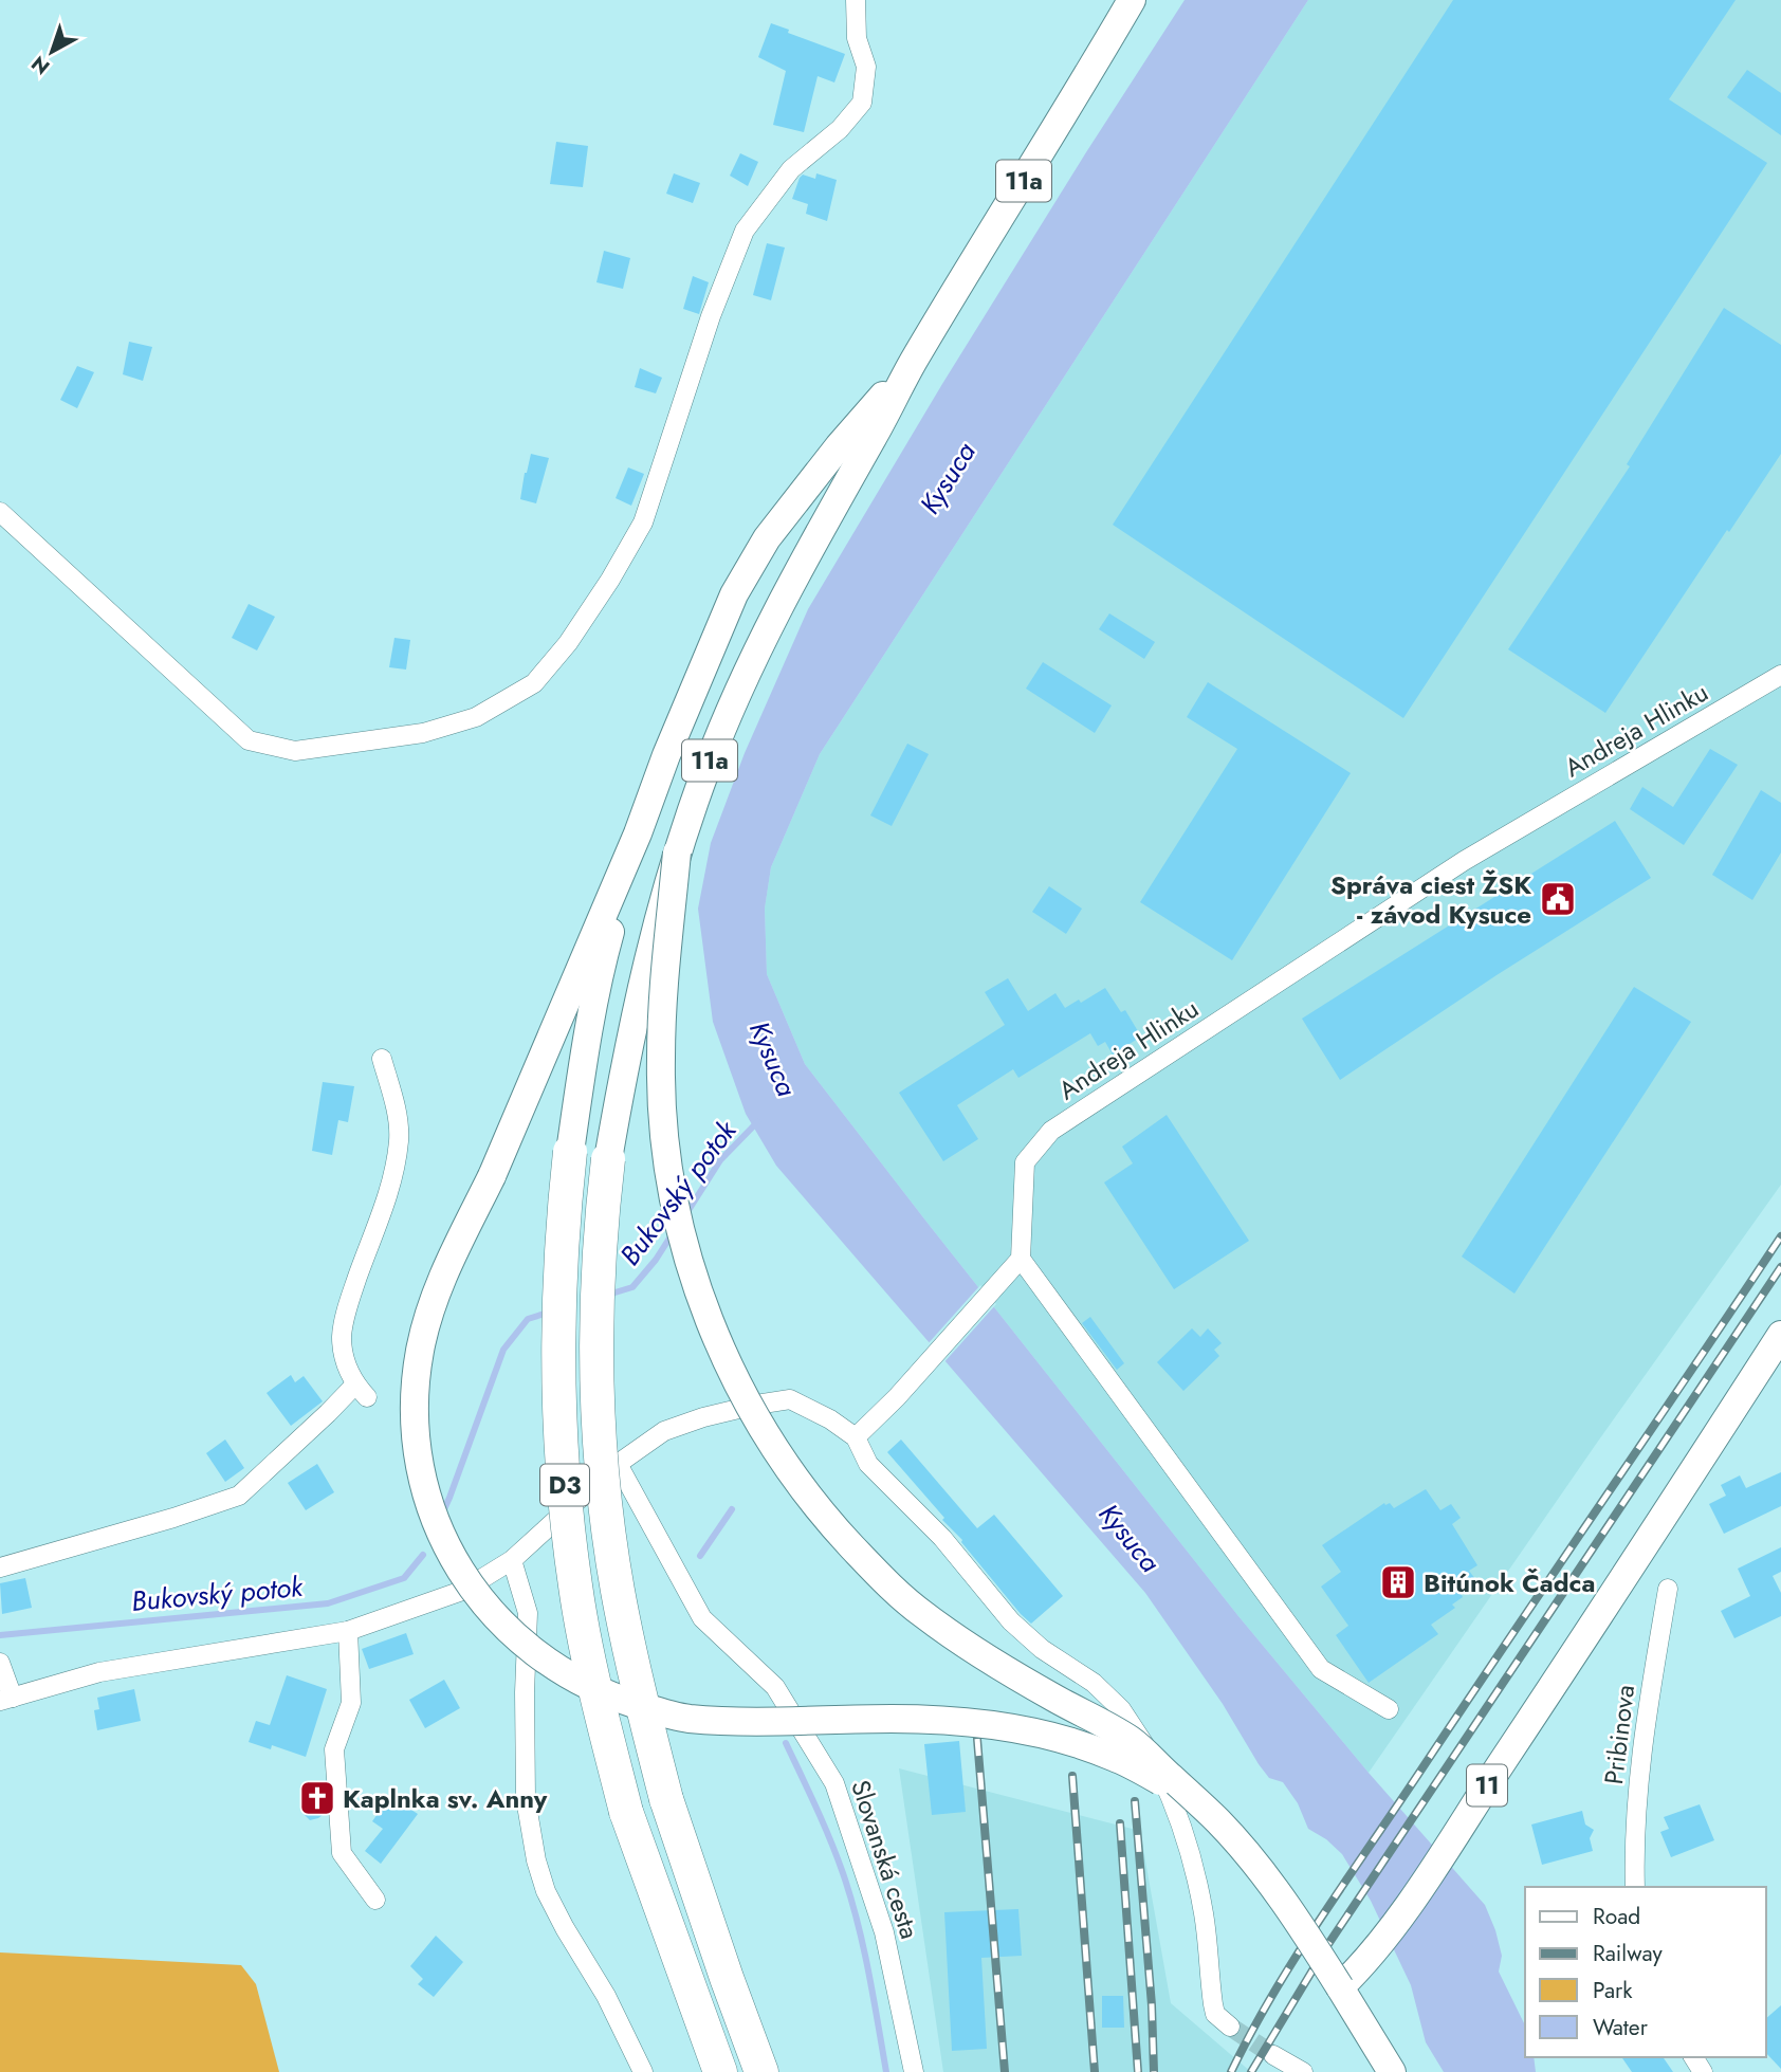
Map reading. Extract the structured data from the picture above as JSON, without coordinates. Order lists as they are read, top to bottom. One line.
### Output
{"streets":{"highway":["D3"],"main road":["11a","11"],"street":["Andreja Hlinku","Pribinova","Slovanská cesta"]},"crossings":[["11a","D3"]],"water":["Kysuca","Bukovský potok"],"places":{"public building":["Správa ciest ŽSK - závod Kysuce"],"building":["Bitúnok Čadca"],"church":["Kaplnka sv. Anny"]},"legend":["Road","Railway","Park","Water"],"north":"bottom left"}
